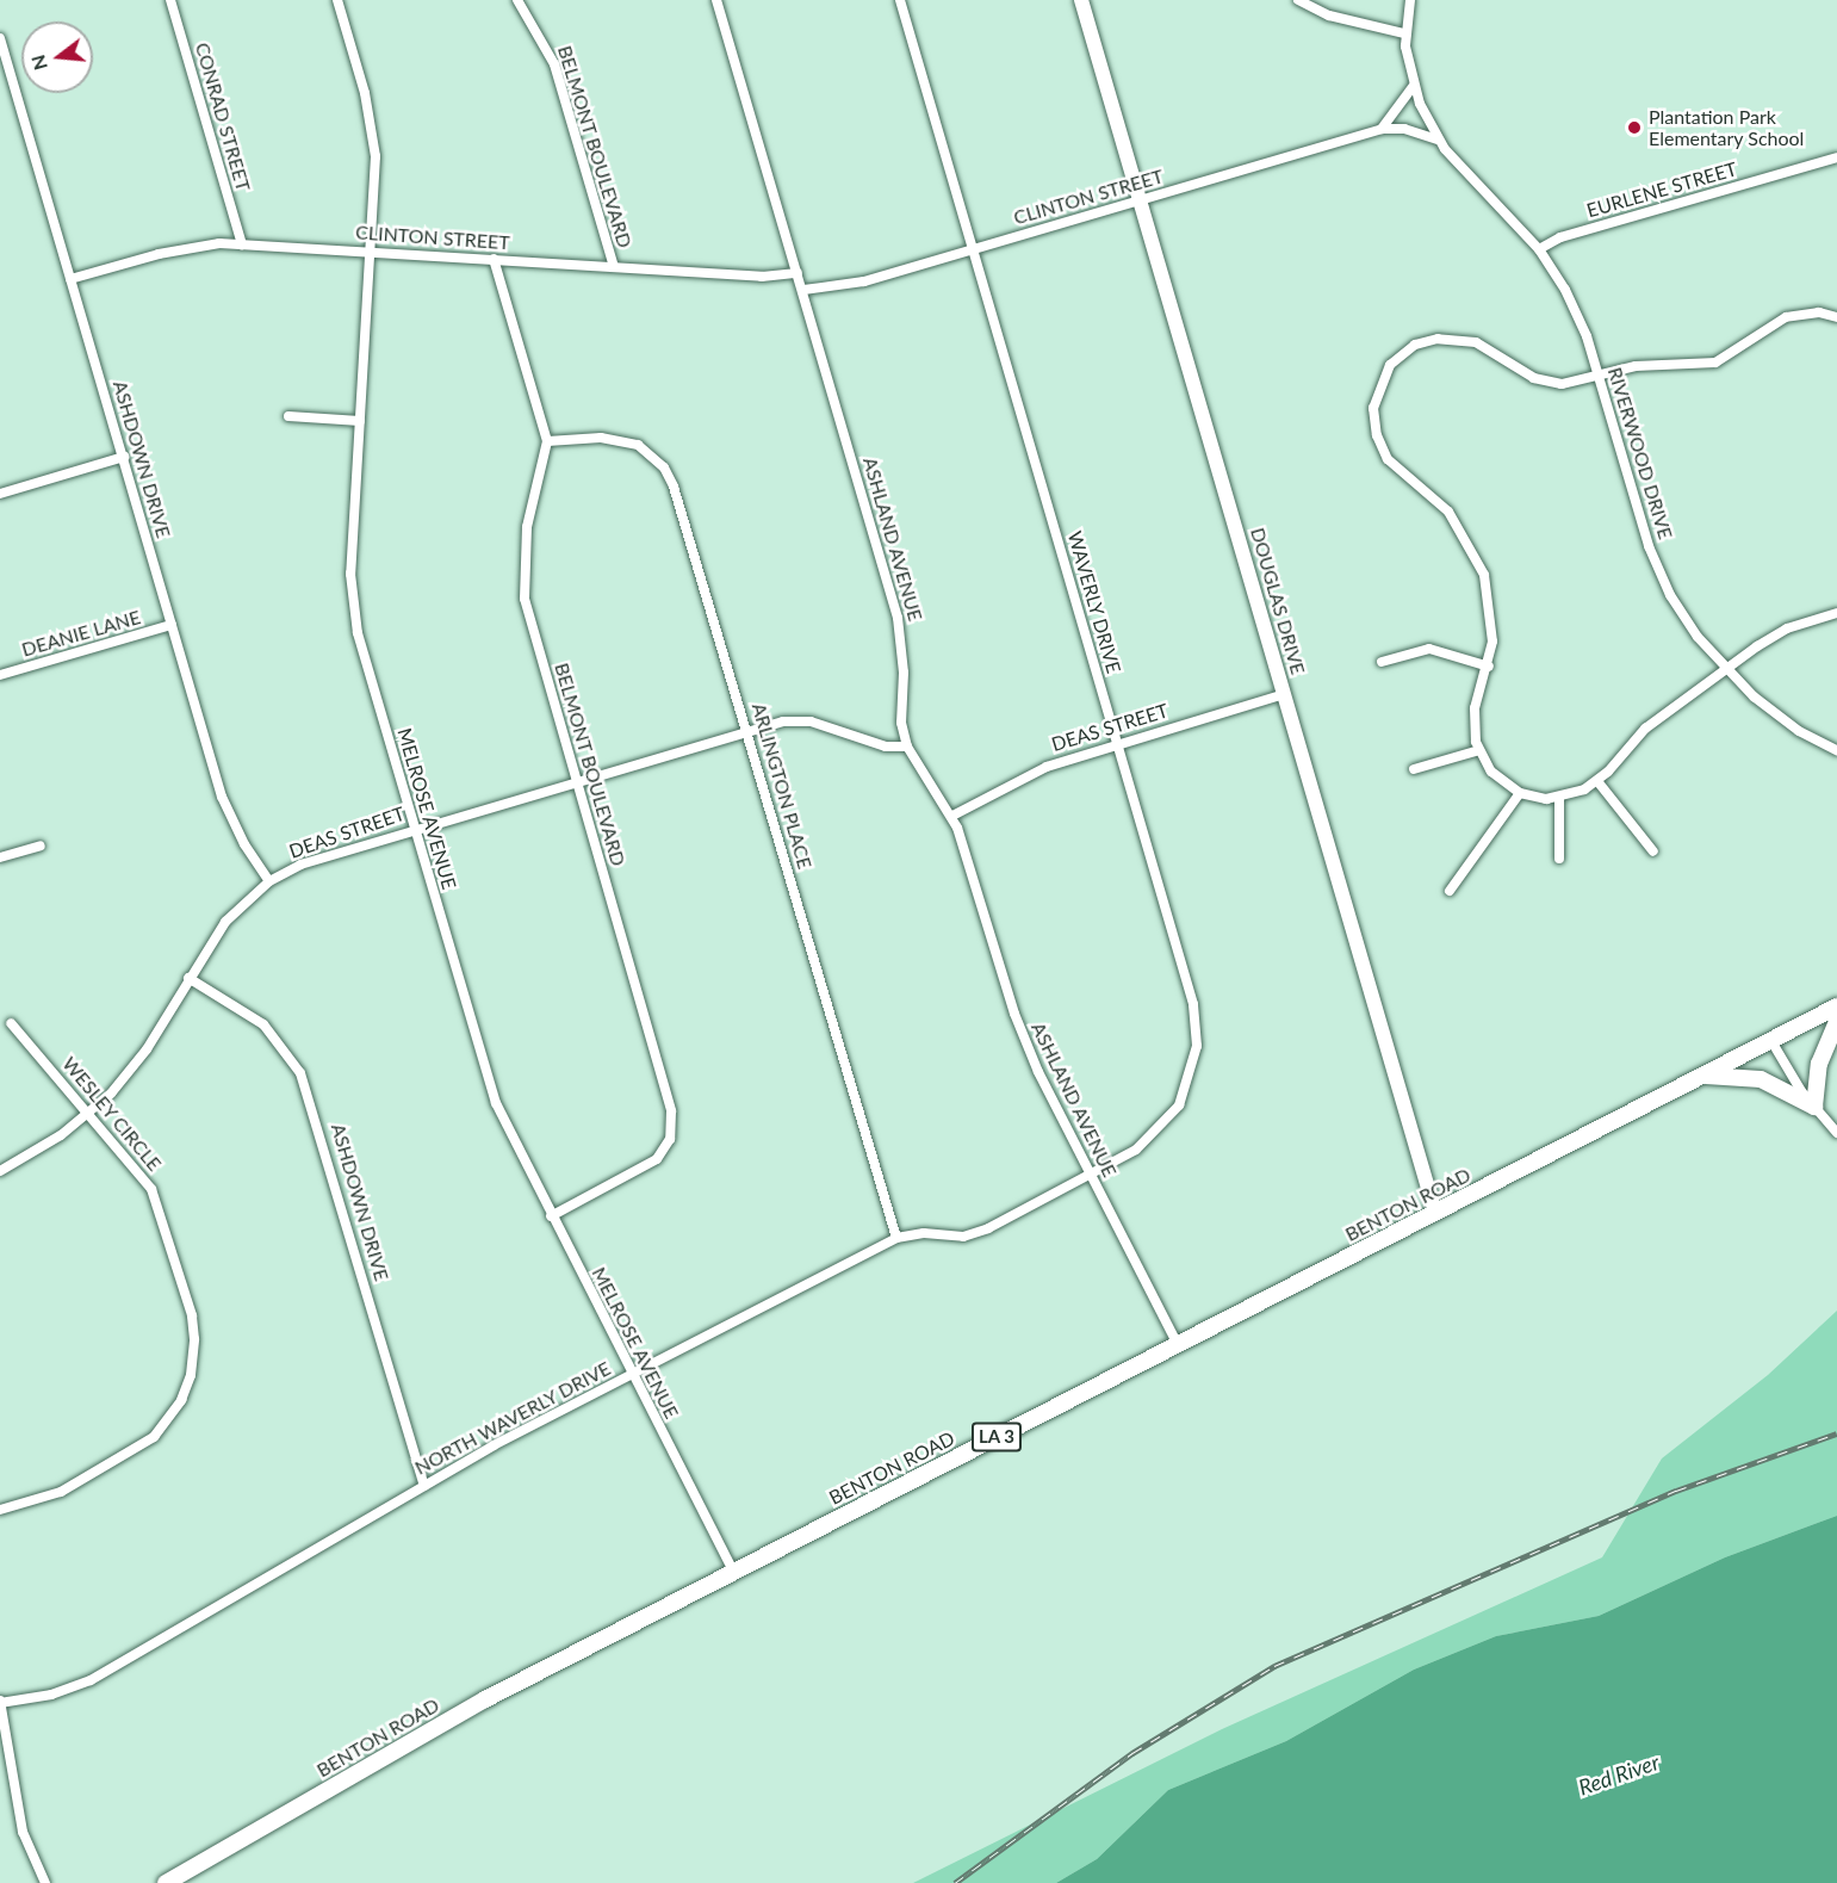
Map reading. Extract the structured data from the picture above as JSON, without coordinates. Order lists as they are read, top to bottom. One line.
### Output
{"streets":{"main road":["BENTON ROAD","LA 3"],"street":["CONRAD STREET","BELMONT BOULEVARD","EURLENE STREET","CLINTON STREET","RIVERWOOD DRIVE","ASHDOWN DRIVE","ASHLAND AVENUE","DOUGLAS DRIVE","WAVERLY DRIVE","DEANIE LANE","DEAS STREET","ARLINGTON PLACE","MELROSE AVENUE","WESLEY CIRCLE","NORTH WAVERLY DRIVE"]},"crossings":[["CONRAD STREET","CLINTON STREET"],["BELMONT BOULEVARD","CLINTON STREET"],["BELMONT BOULEVARD","DEAS STREET"],["BELMONT BOULEVARD","ARLINGTON PLACE"],["BELMONT BOULEVARD","MELROSE AVENUE"],["EURLENE STREET","RIVERWOOD DRIVE"],["CLINTON STREET","RIVERWOOD DRIVE"],["CLINTON STREET","ASHDOWN DRIVE"],["CLINTON STREET","ASHLAND AVENUE"],["CLINTON STREET","DOUGLAS DRIVE"],["CLINTON STREET","WAVERLY DRIVE"],["CLINTON STREET","MELROSE AVENUE"],["ASHDOWN DRIVE","DEANIE LANE"],["ASHDOWN DRIVE","DEAS STREET"],["ASHDOWN DRIVE","NORTH WAVERLY DRIVE"],["ASHLAND AVENUE","WAVERLY DRIVE"],["ASHLAND AVENUE","DEAS STREET"],["ASHLAND AVENUE","BENTON ROAD"],["ASHLAND AVENUE","NORTH WAVERLY DRIVE"],["DOUGLAS DRIVE","DEAS STREET"],["DOUGLAS DRIVE","BENTON ROAD"],["WAVERLY DRIVE","DEAS STREET"],["WAVERLY DRIVE","NORTH WAVERLY DRIVE"],["DEAS STREET","ARLINGTON PLACE"],["DEAS STREET","MELROSE AVENUE"],["DEAS STREET","WESLEY CIRCLE"],["ARLINGTON PLACE","NORTH WAVERLY DRIVE"],["MELROSE AVENUE","BENTON ROAD"],["MELROSE AVENUE","NORTH WAVERLY DRIVE"]],"water":["Red River"],"places":["Plantation Park Elementary School"],"north":"left"}
